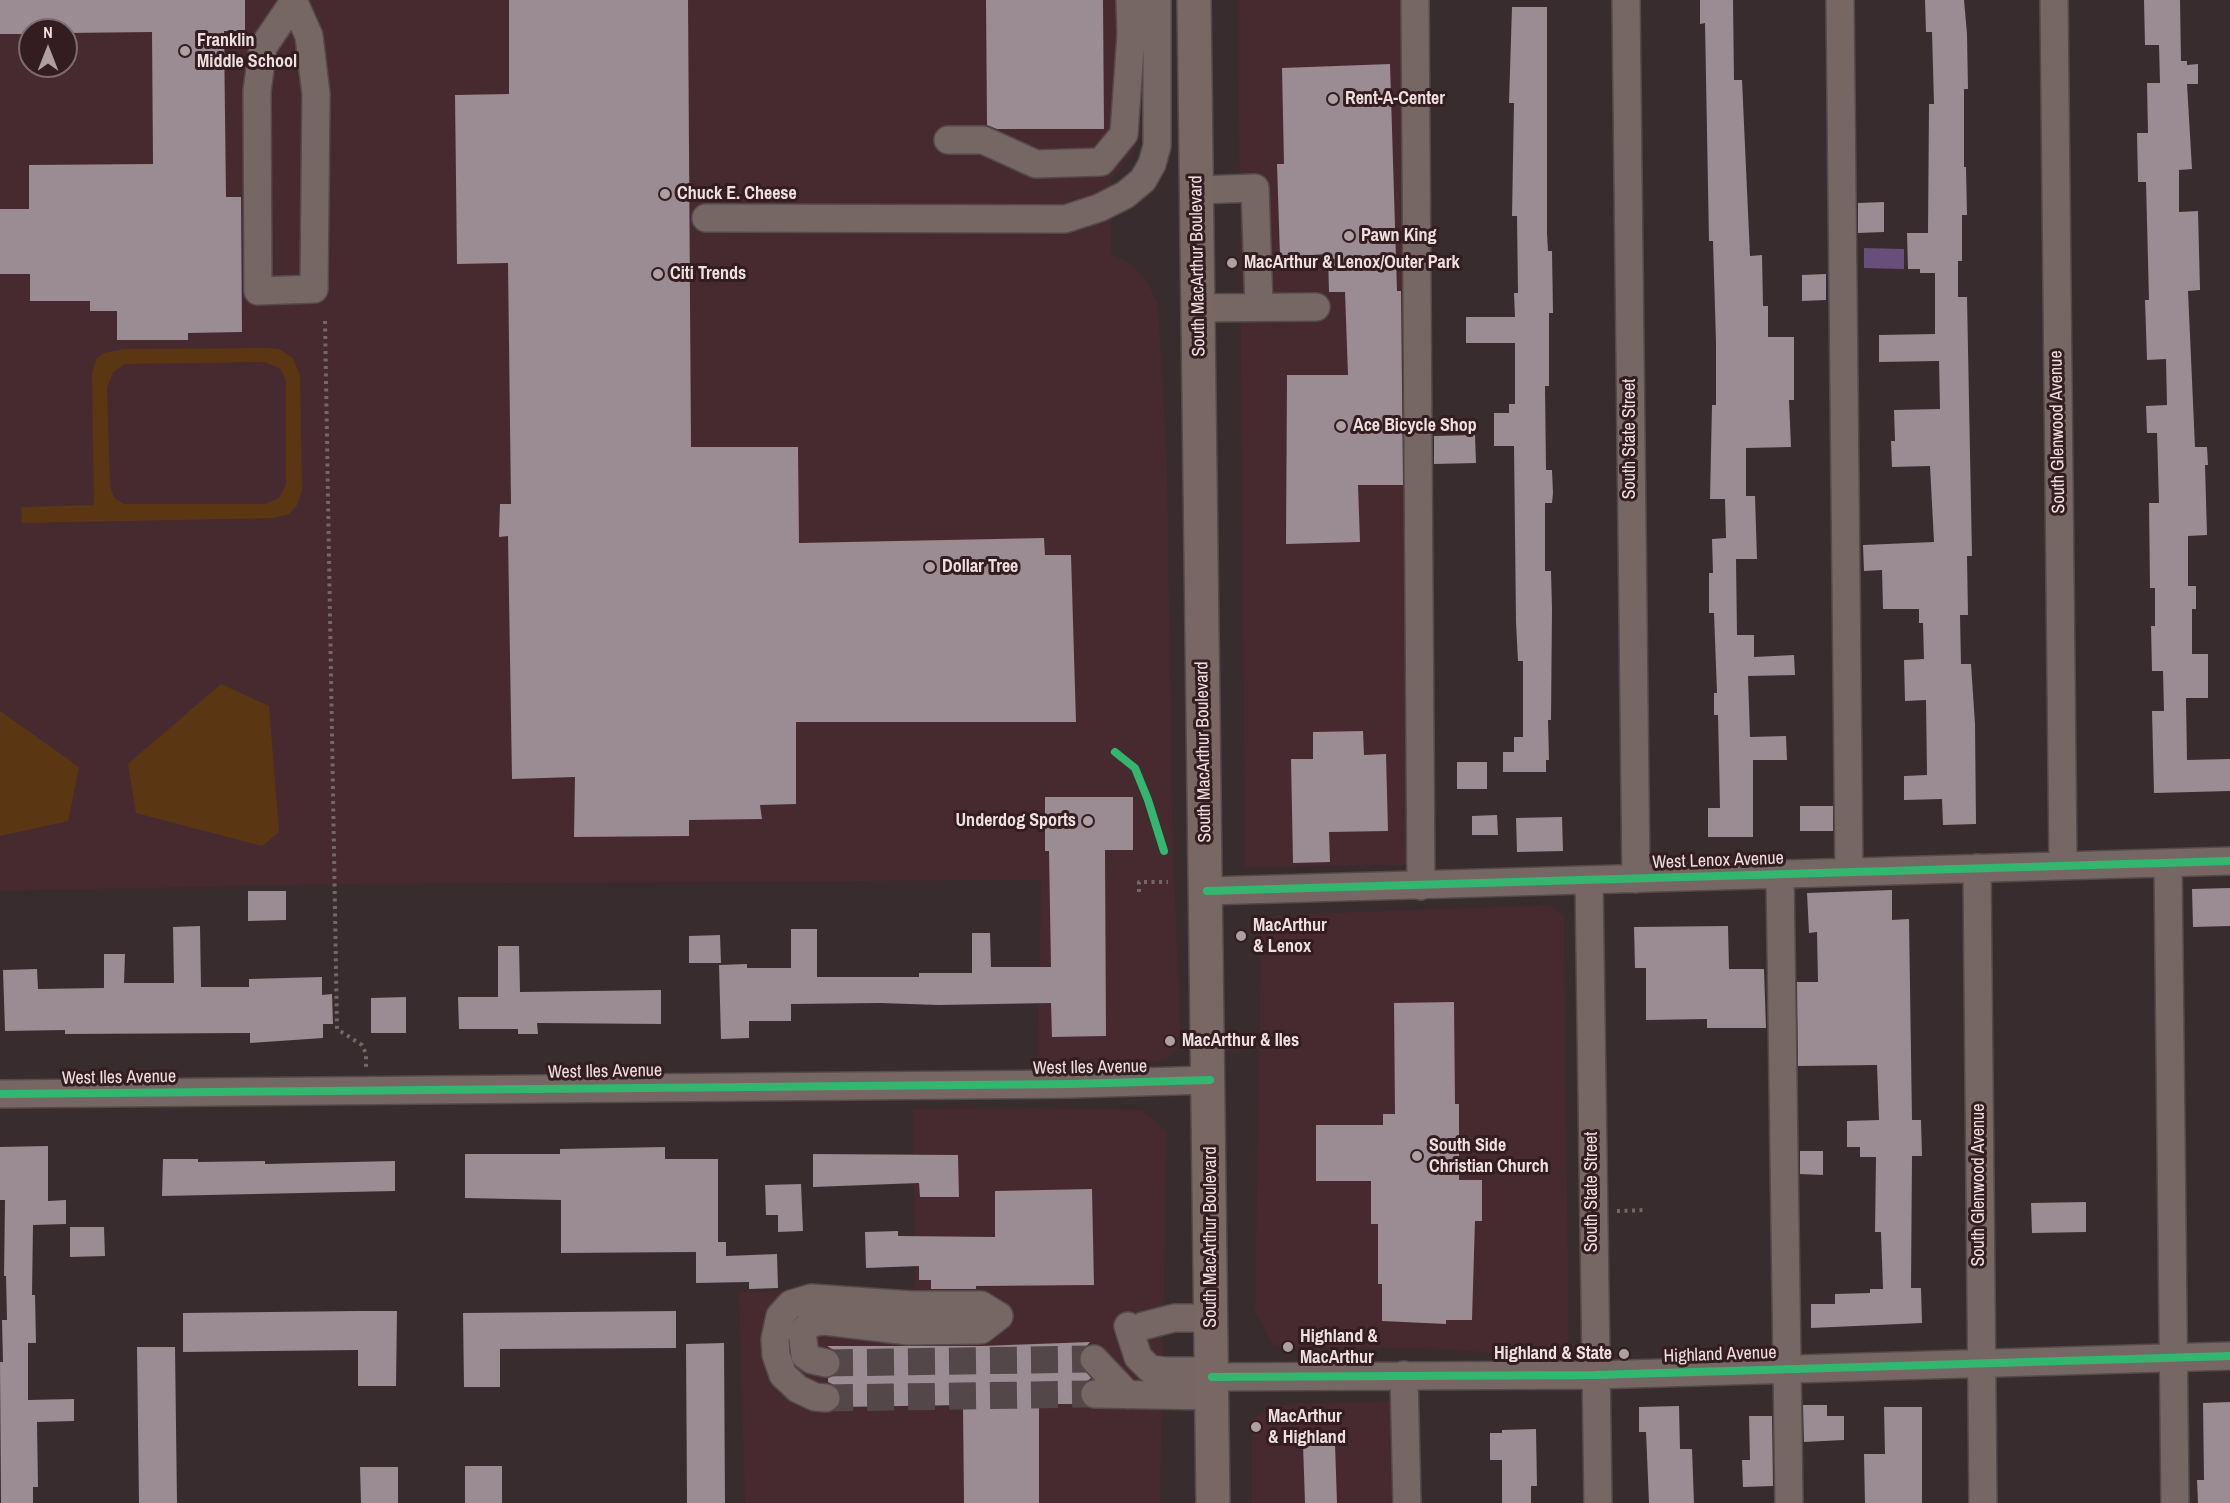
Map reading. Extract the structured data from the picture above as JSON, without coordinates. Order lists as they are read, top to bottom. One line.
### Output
{"streets":{"main road":["South MacArthur Boulevard"],"street":["South Glenwood Avenue","South State Street","West Lenox Avenue","West Iles Avenue","Highland Avenue"]},"crossings":[["South MacArthur Boulevard","West Lenox Avenue"],["South MacArthur Boulevard","West Iles Avenue"],["South MacArthur Boulevard","Highland Avenue"],["South Glenwood Avenue","West Lenox Avenue"],["South Glenwood Avenue","Highland Avenue"],["South State Street","West Lenox Avenue"],["South State Street","Highland Avenue"]],"places":["Franklin Middle School","Rent-A-Center","Chuck E. Cheese","Pawn King","MacArthur & Lenox/Outer Park","Citi Trends","Ace Bicycle Shop","Dollar Tree","Underdog Sports","MacArthur & Lenox","MacArthur & Iles","South Side Christian Church","Highland & MacArthur","Highland & State","MacArthur & Highland"],"north":"top"}
